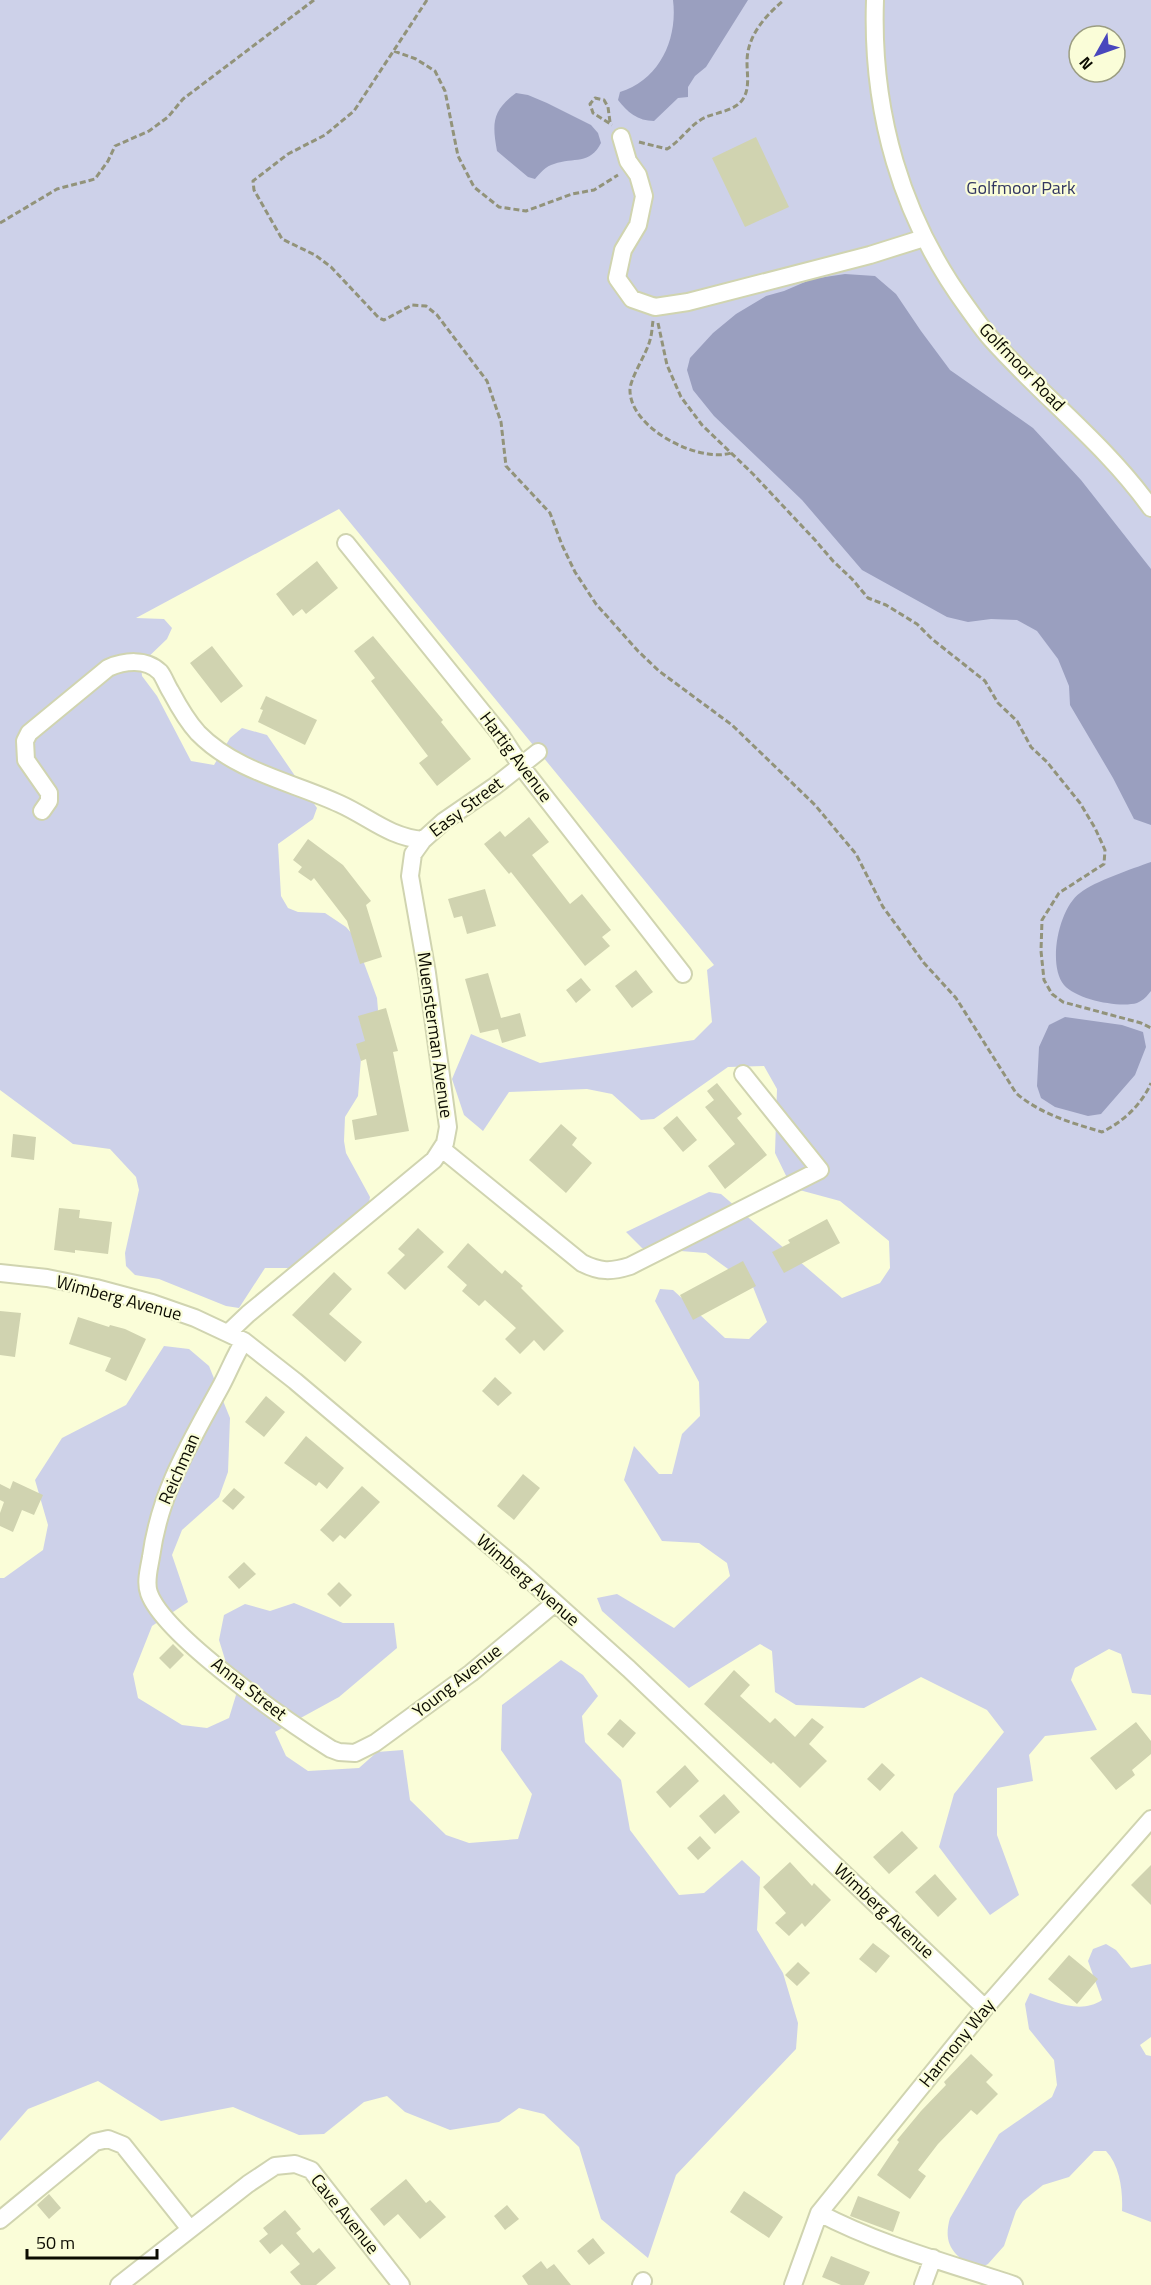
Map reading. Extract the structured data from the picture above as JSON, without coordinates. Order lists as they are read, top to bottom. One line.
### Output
{"streets":{"street":["Golfmoor Road","Hartig Avenue","Easy Street","Muensterman Avenue","Wimberg Avenue","Reichman","Young Avenue","Anna Street","Harmony Way","Cave Avenue"]},"crossings":[["Hartig Avenue","Easy Street"],["Easy Street","Muensterman Avenue"],["Wimberg Avenue","Reichman"],["Wimberg Avenue","Young Avenue"],["Wimberg Avenue","Harmony Way"],["Reichman","Anna Street"],["Young Avenue","Anna Street"]],"parks":["Golfmoor Park"],"scale_bar":"50 m","north":"bottom left"}
